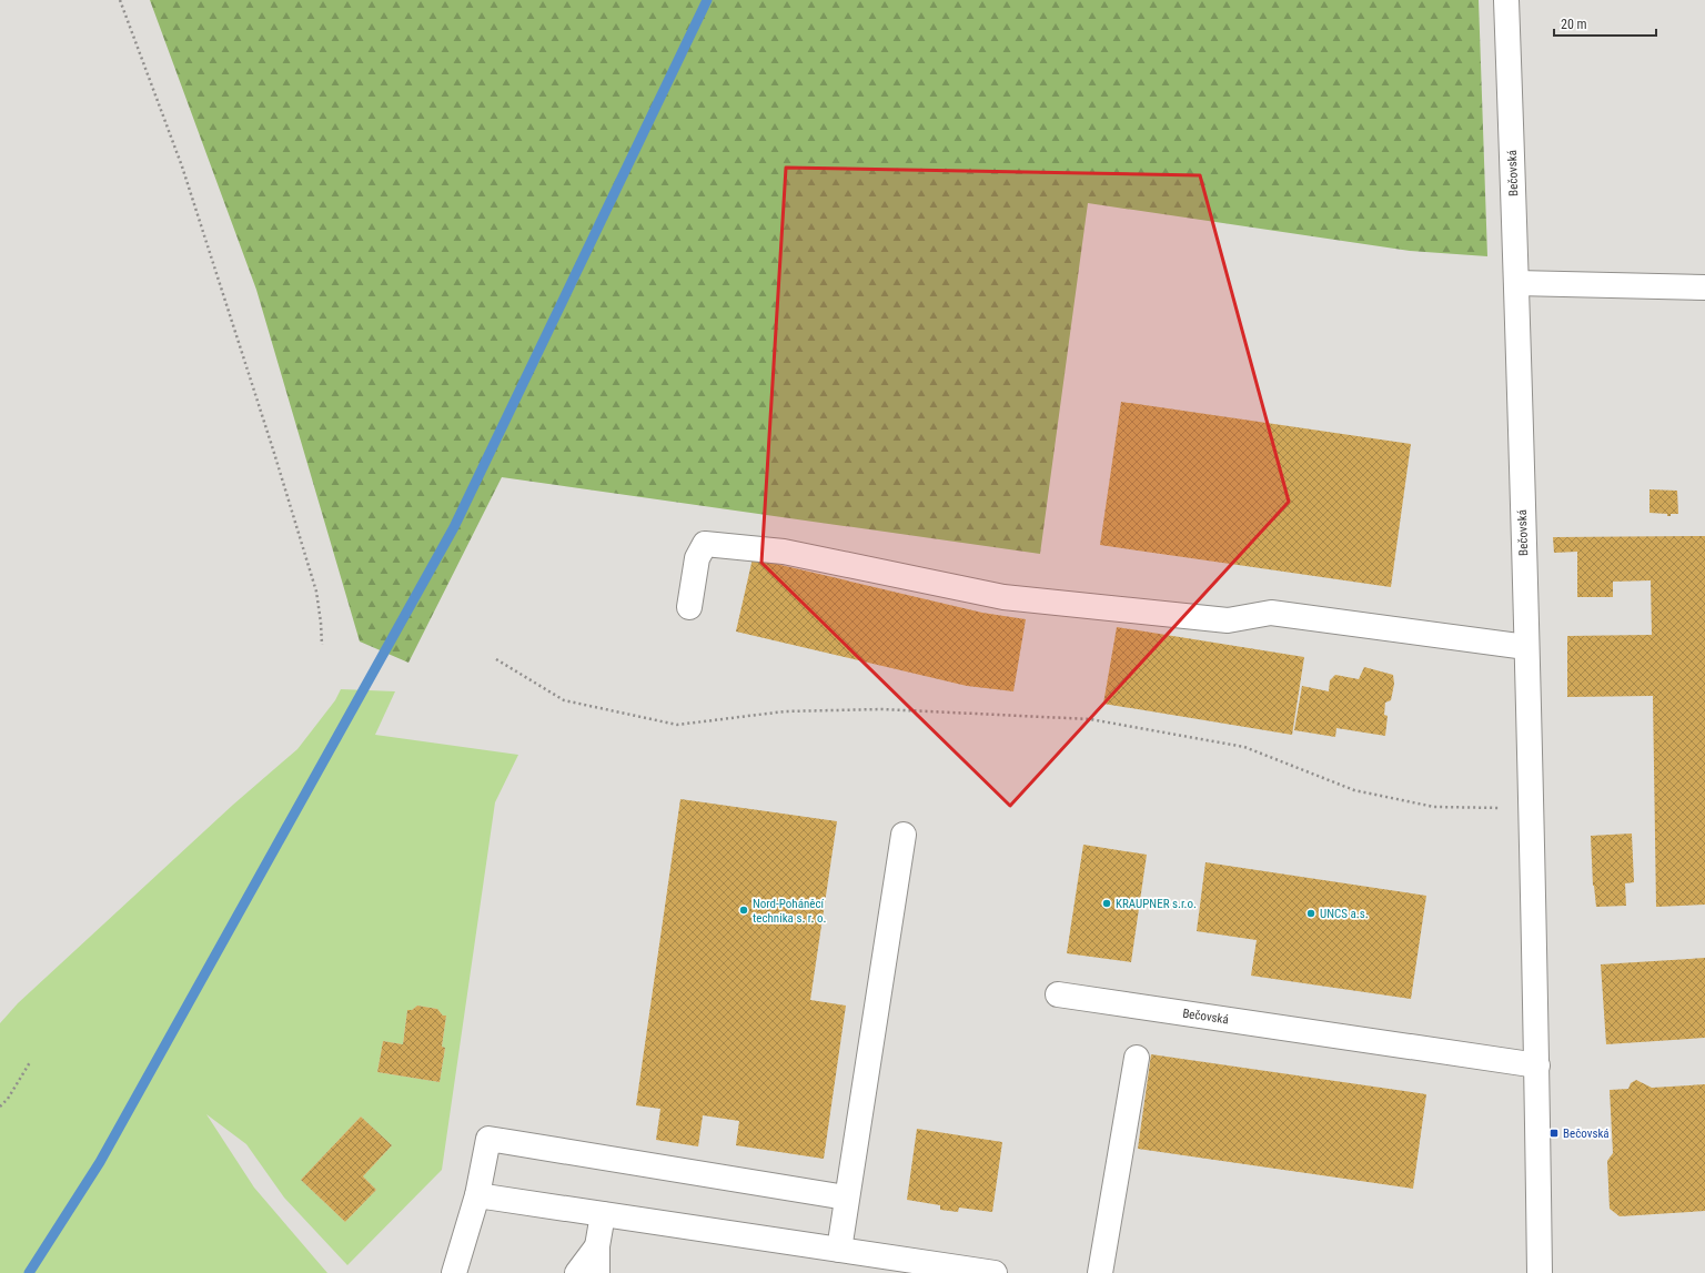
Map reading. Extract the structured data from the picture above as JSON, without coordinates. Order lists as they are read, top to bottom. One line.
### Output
{"streets":{"street":["Bečovská"]},"places":{"other":["KRAUPNER s.r.o.","Nord-Poháněcí technika s. r. o.","UNCS a.s."],"transit":["Bečovská"]},"scale_bar":"20 m"}
